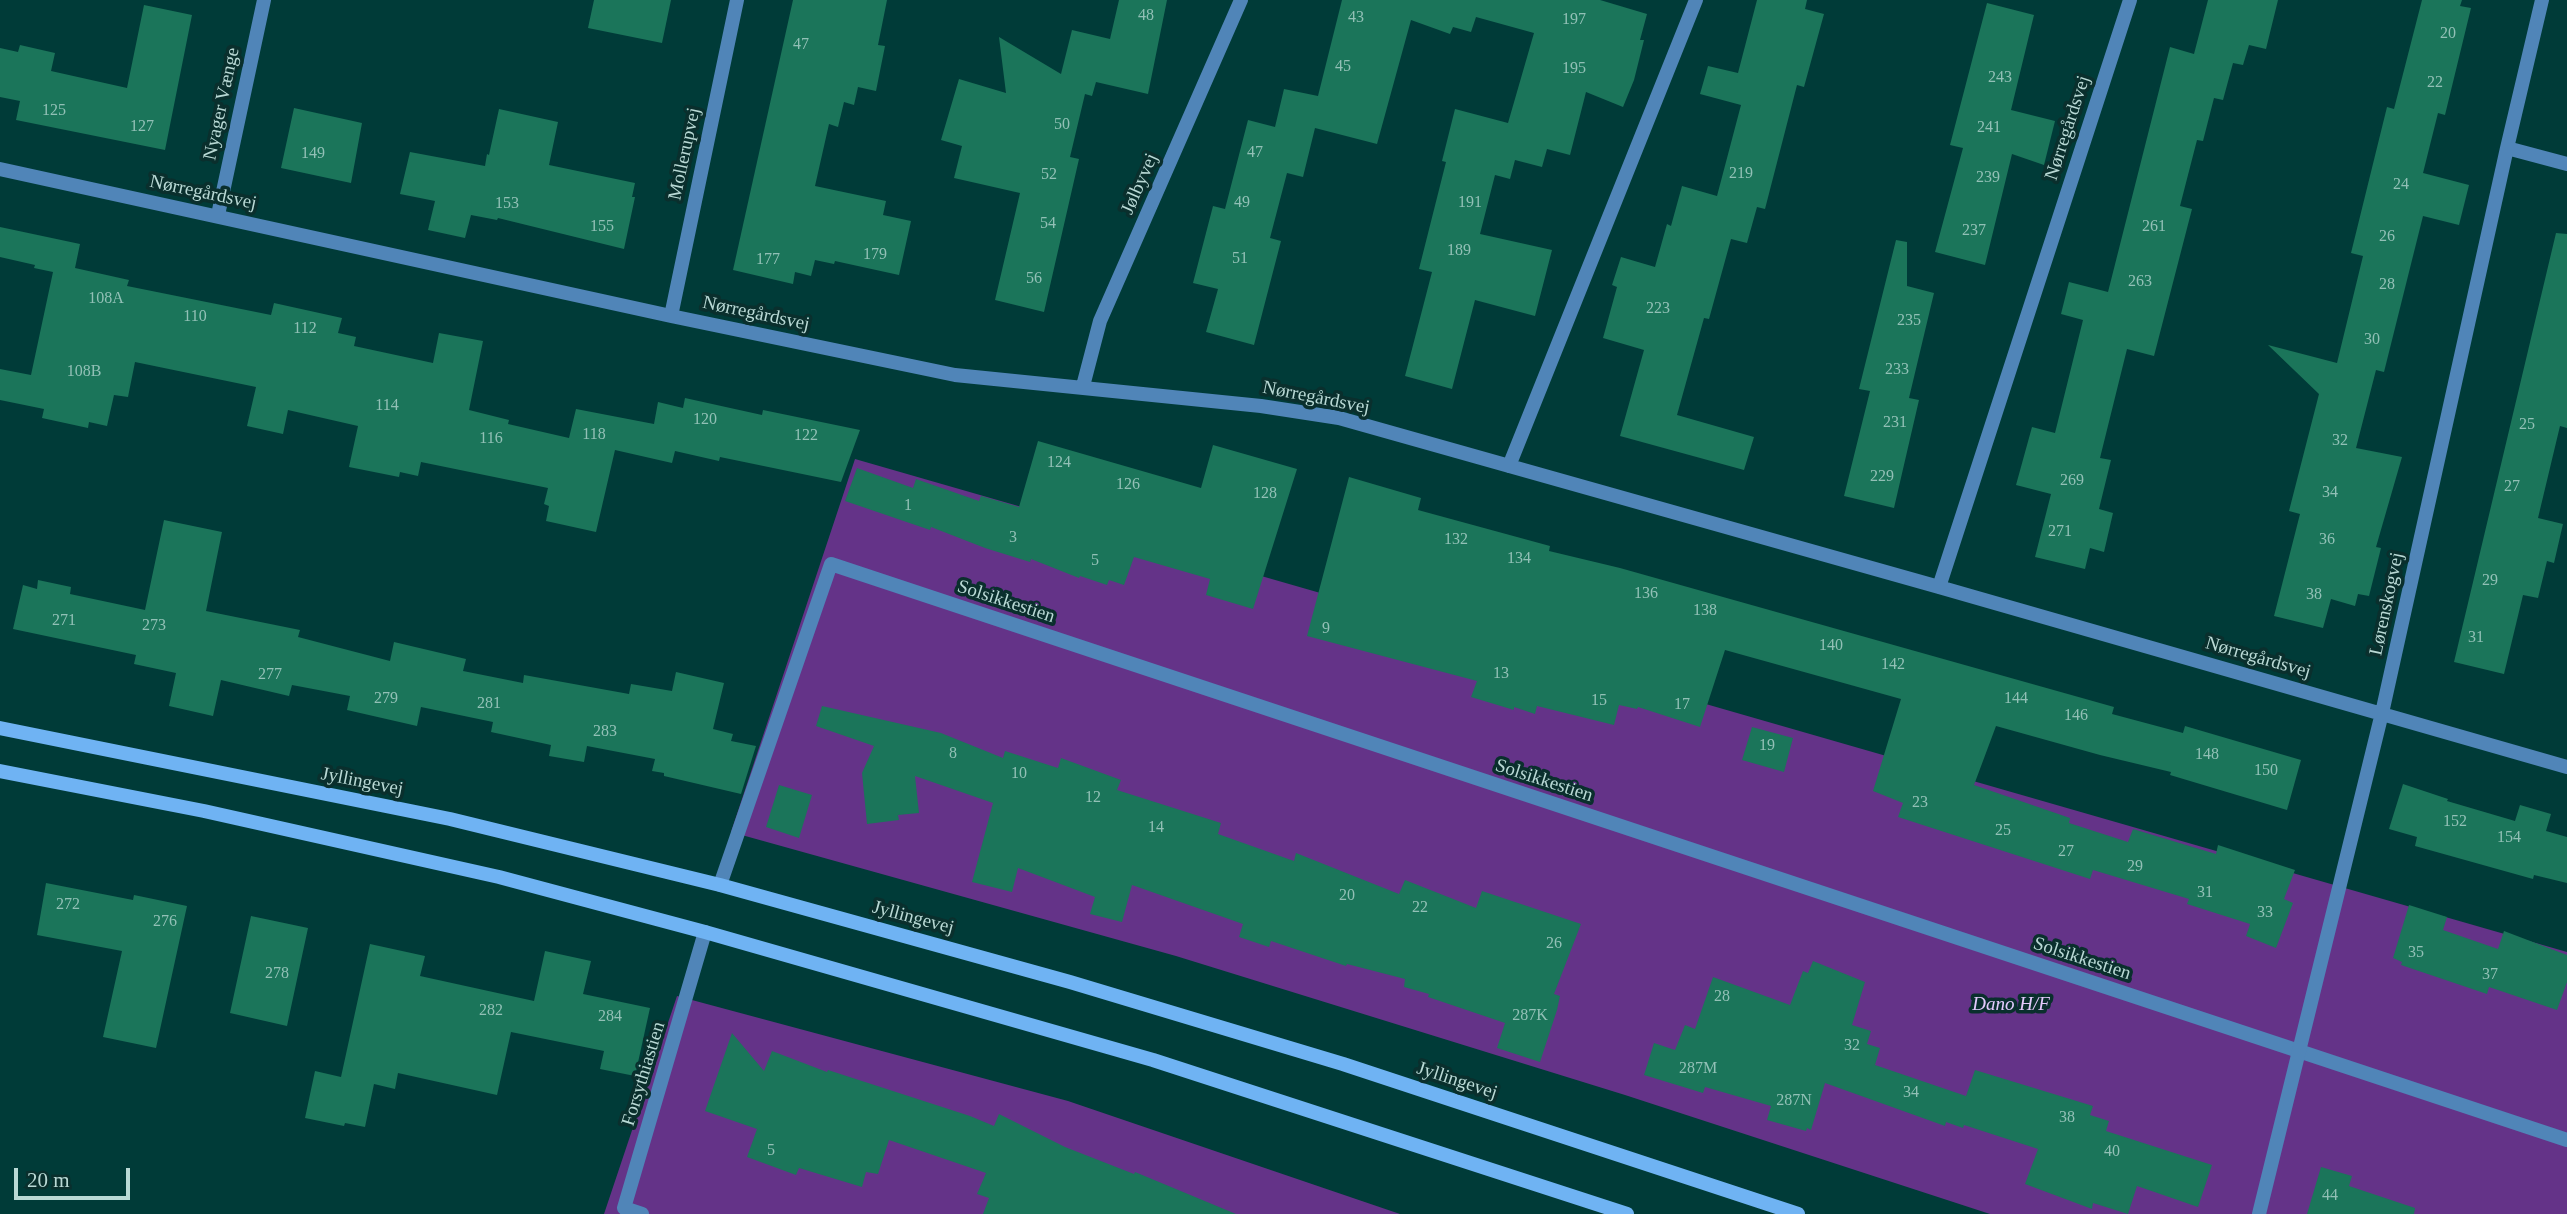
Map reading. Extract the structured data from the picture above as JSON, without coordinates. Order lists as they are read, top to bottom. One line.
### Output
{"streets":{"street":["Nyager Vænge","Nørregårdsvej","Mollerupvej","Jølbyvej","Solsikkestien","Lørenskogvej","Jyllingevej","Forsythiastien"]},"crossings":[["Nyager Vænge","Nørregårdsvej"],["Nørregårdsvej","Mollerupvej"],["Nørregårdsvej","Jølbyvej"],["Nørregårdsvej","Lørenskogvej"],["Solsikkestien","Lørenskogvej"],["Solsikkestien","Jyllingevej"]],"parks":["Dano H/F"],"house_numbers":["48","43","197","20","47","45","195","243","22","125","50","127","241","47","149","219","52","239","24","49","191","153","54","155","261","237","26","189","179","51","177","56","263","28","108A","223","110","235","112","30","233","108B","114","120","231","25","118","122","116","32","124","229","269","126","27","34","128","1","271","3","132","36","134","5","29","136","38","138","271","273","9","31","140","142","13","277","279","144","15","281","17","146","283","19","8","148","150","10","12","23","152","14","25","154","27","29","31","20","272","22","33","276","26","35","278","37","28","282","287K","284","32","287M","34","287N","38","5","40","44"],"scale_bar":"20 m"}
